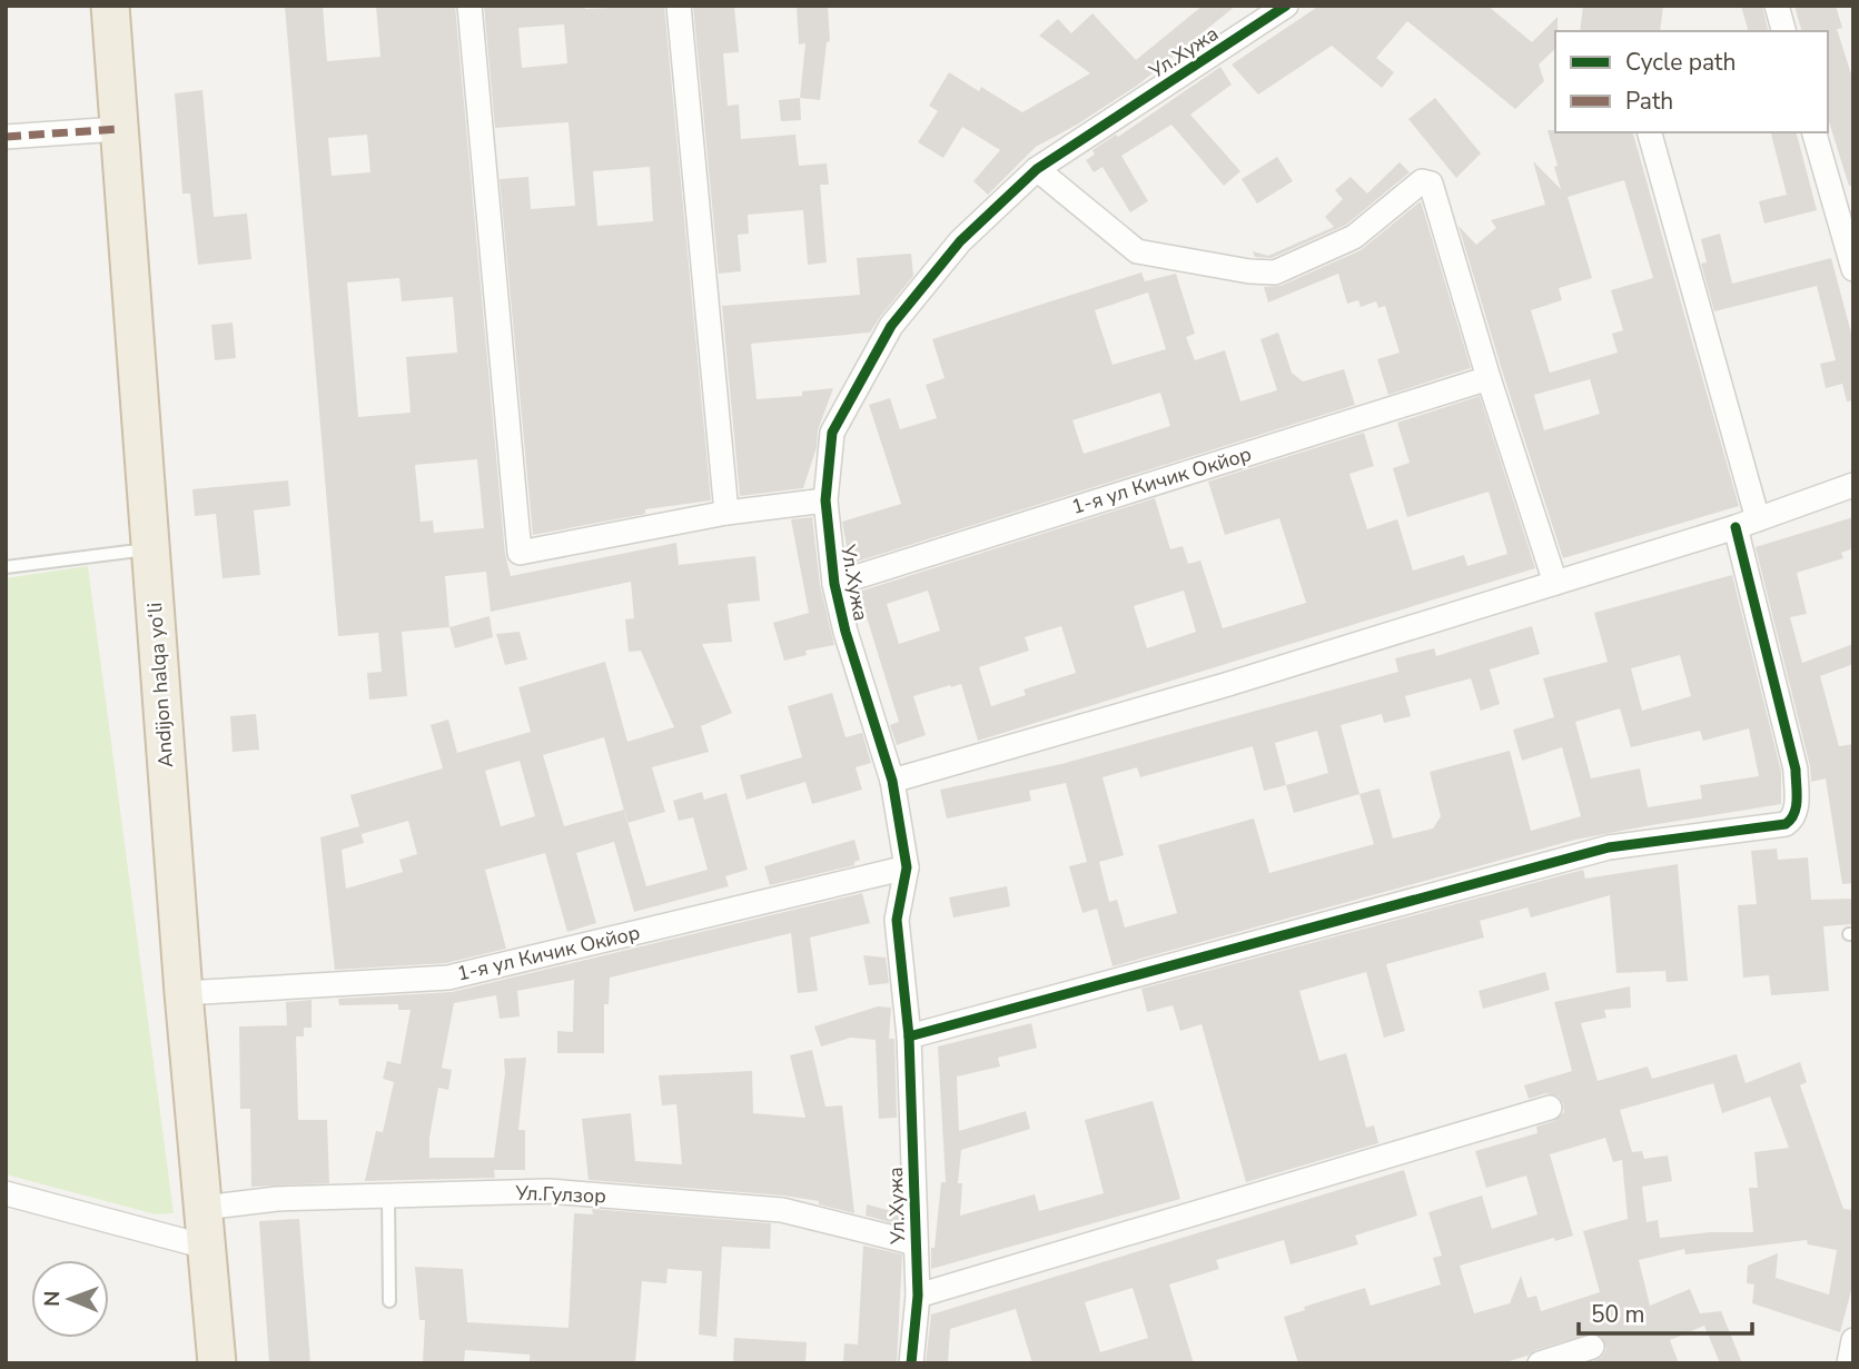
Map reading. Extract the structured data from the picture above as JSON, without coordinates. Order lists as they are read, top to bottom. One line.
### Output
{"streets":{"highway":["Andijon halqa yo‘li"],"street":["Ул.Хужа","1-я ул Кичик Окйор","Ул.Гулзор"]},"crossings":[["Ул.Хужа","1-я ул Кичик Окйор"],["Ул.Хужа","Ул.Гулзор"],["1-я ул Кичик Окйор","Andijon halqa yo‘li"],["Andijon halqa yo‘li","Ул.Гулзор"]],"legend":["Cycle path","Path"],"scale_bar":"50 m","north":"left"}
